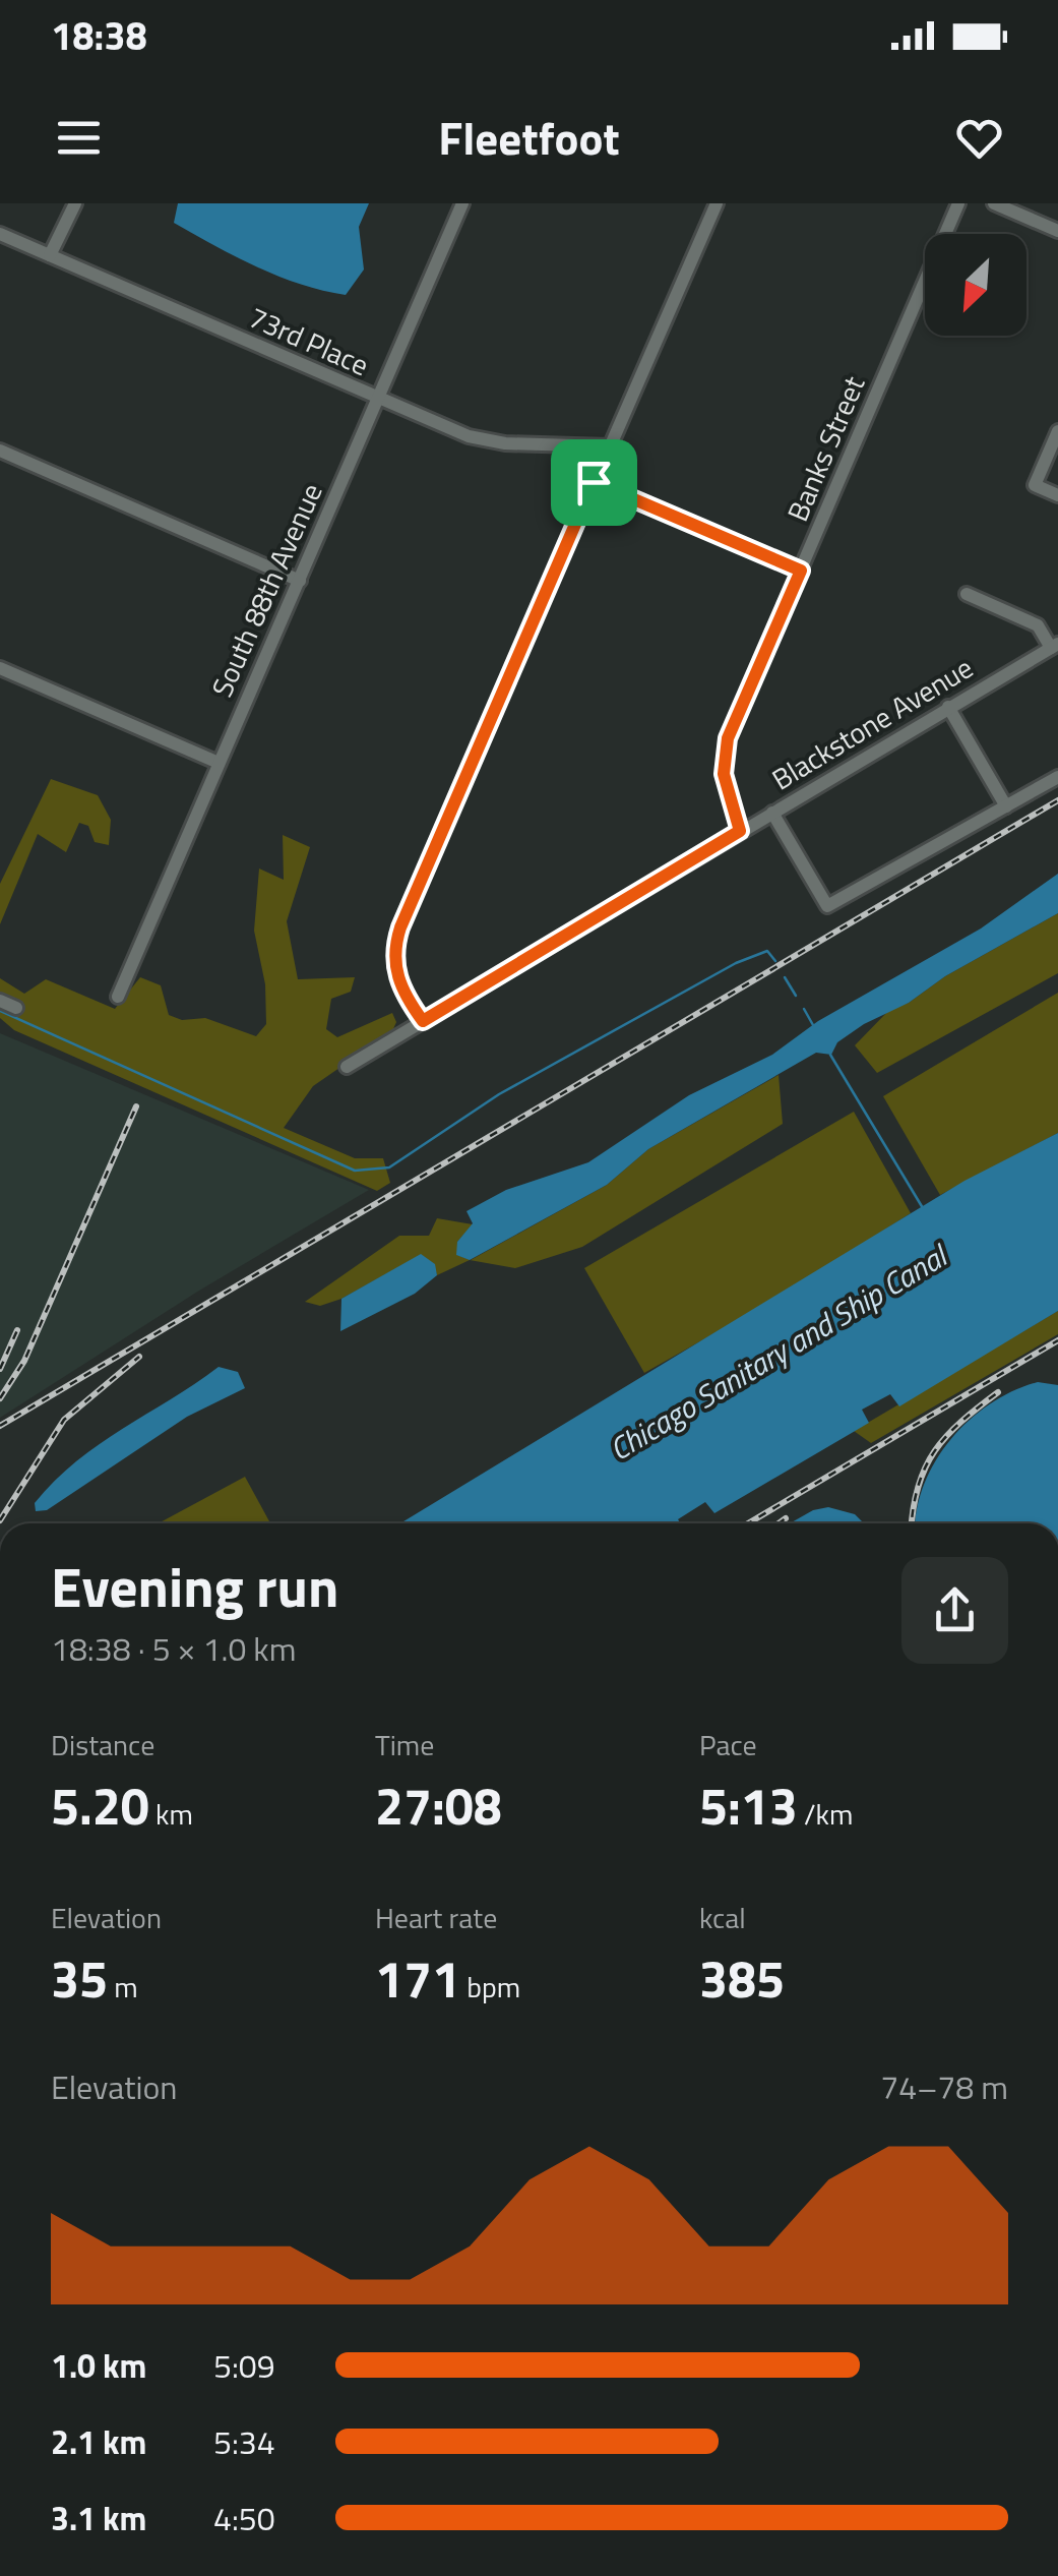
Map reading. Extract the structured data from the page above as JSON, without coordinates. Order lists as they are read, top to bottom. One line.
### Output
{"streets":{"street":["73rd Place","Banks Street","South 88th Avenue","Blackstone Avenue"]},"crossings":[["73rd Place","South 88th Avenue"],["Banks Street","Blackstone Avenue"]],"water":["Chicago Sanitary and Ship Canal"],"north":"bottom left","page":{"status":"18:38","header":"Fleetfoot","heading":["Evening run","18:38 · 5 × 1.0 km"],"stats":[["Distance","5.20 km"],["Time","27:08"],["Pace","5:13 /km"],["Elevation","35 m"],["Heart rate","171 bpm"],["kcal","385"]],"chart":["Elevation","74–78 m"],"list":[{"name":"1.0 km","note":"5:09"},{"name":"2.1 km","note":"5:34"},{"name":"3.1 km","note":"4:50"}]}}
